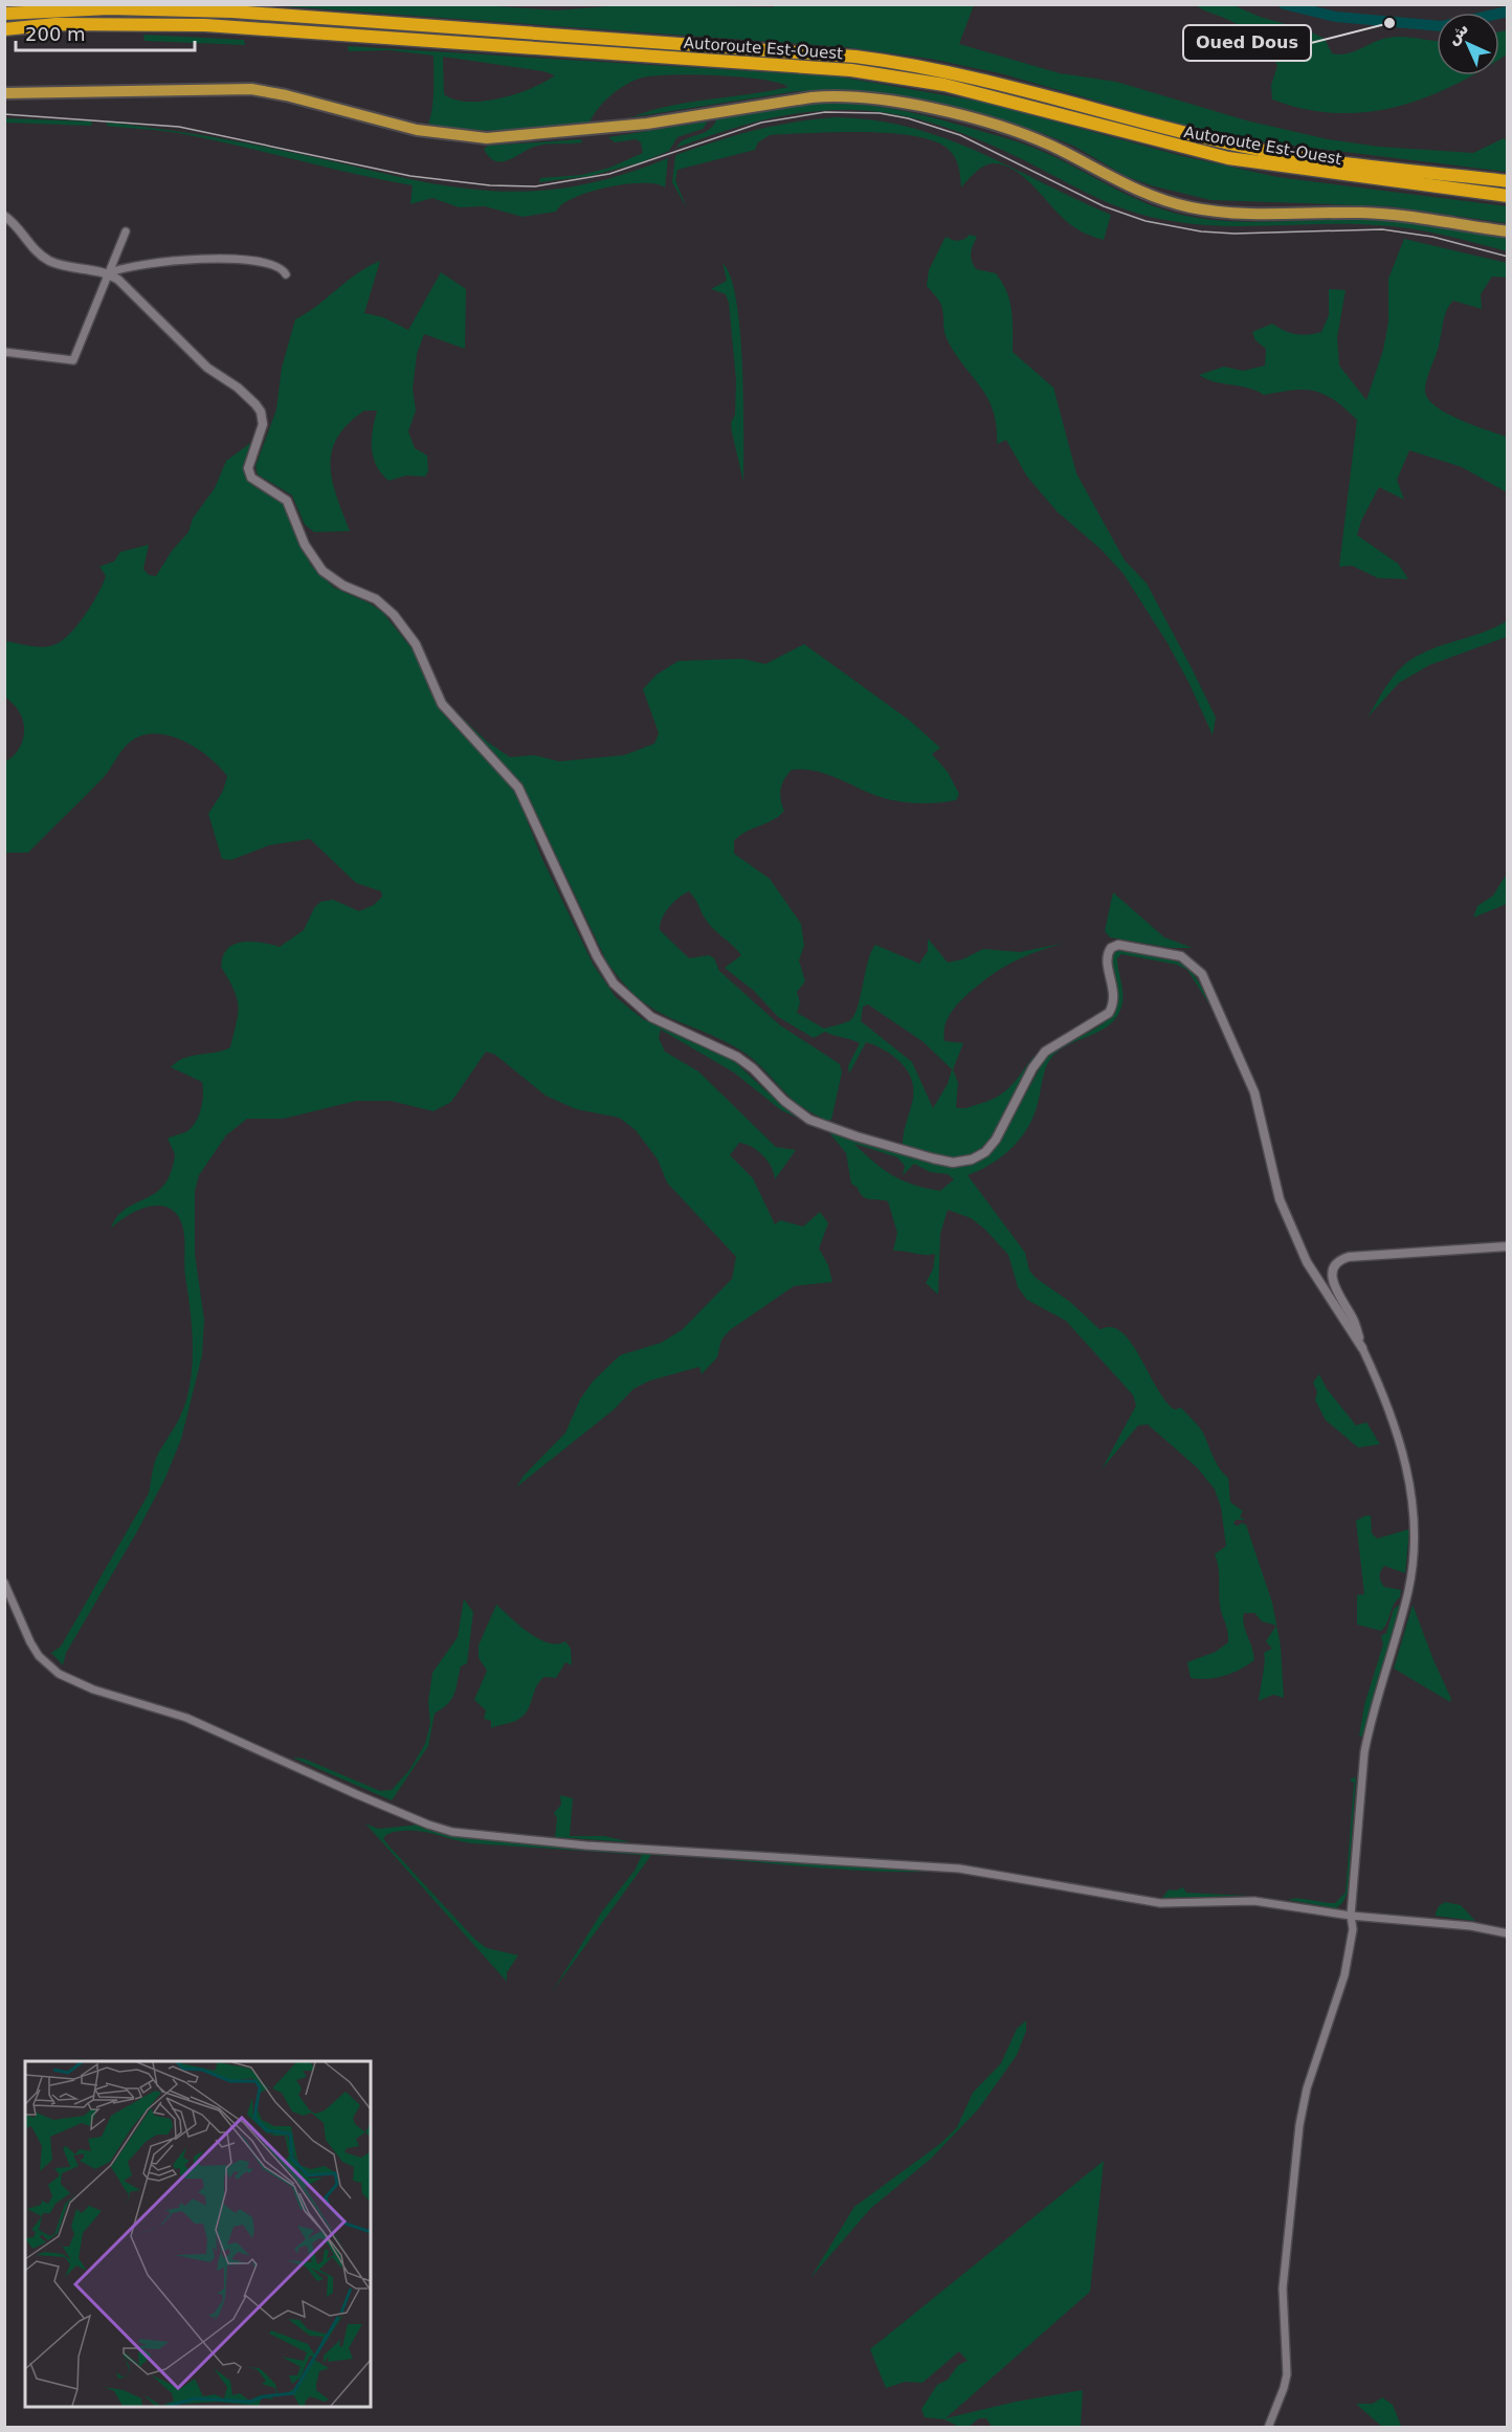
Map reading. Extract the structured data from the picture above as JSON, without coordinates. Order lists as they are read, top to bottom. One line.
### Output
{"streets":{"highway":["Autoroute Est-Ouest"]},"places":["Oued Dous"],"scale_bar":"200 m","north":"top left"}
